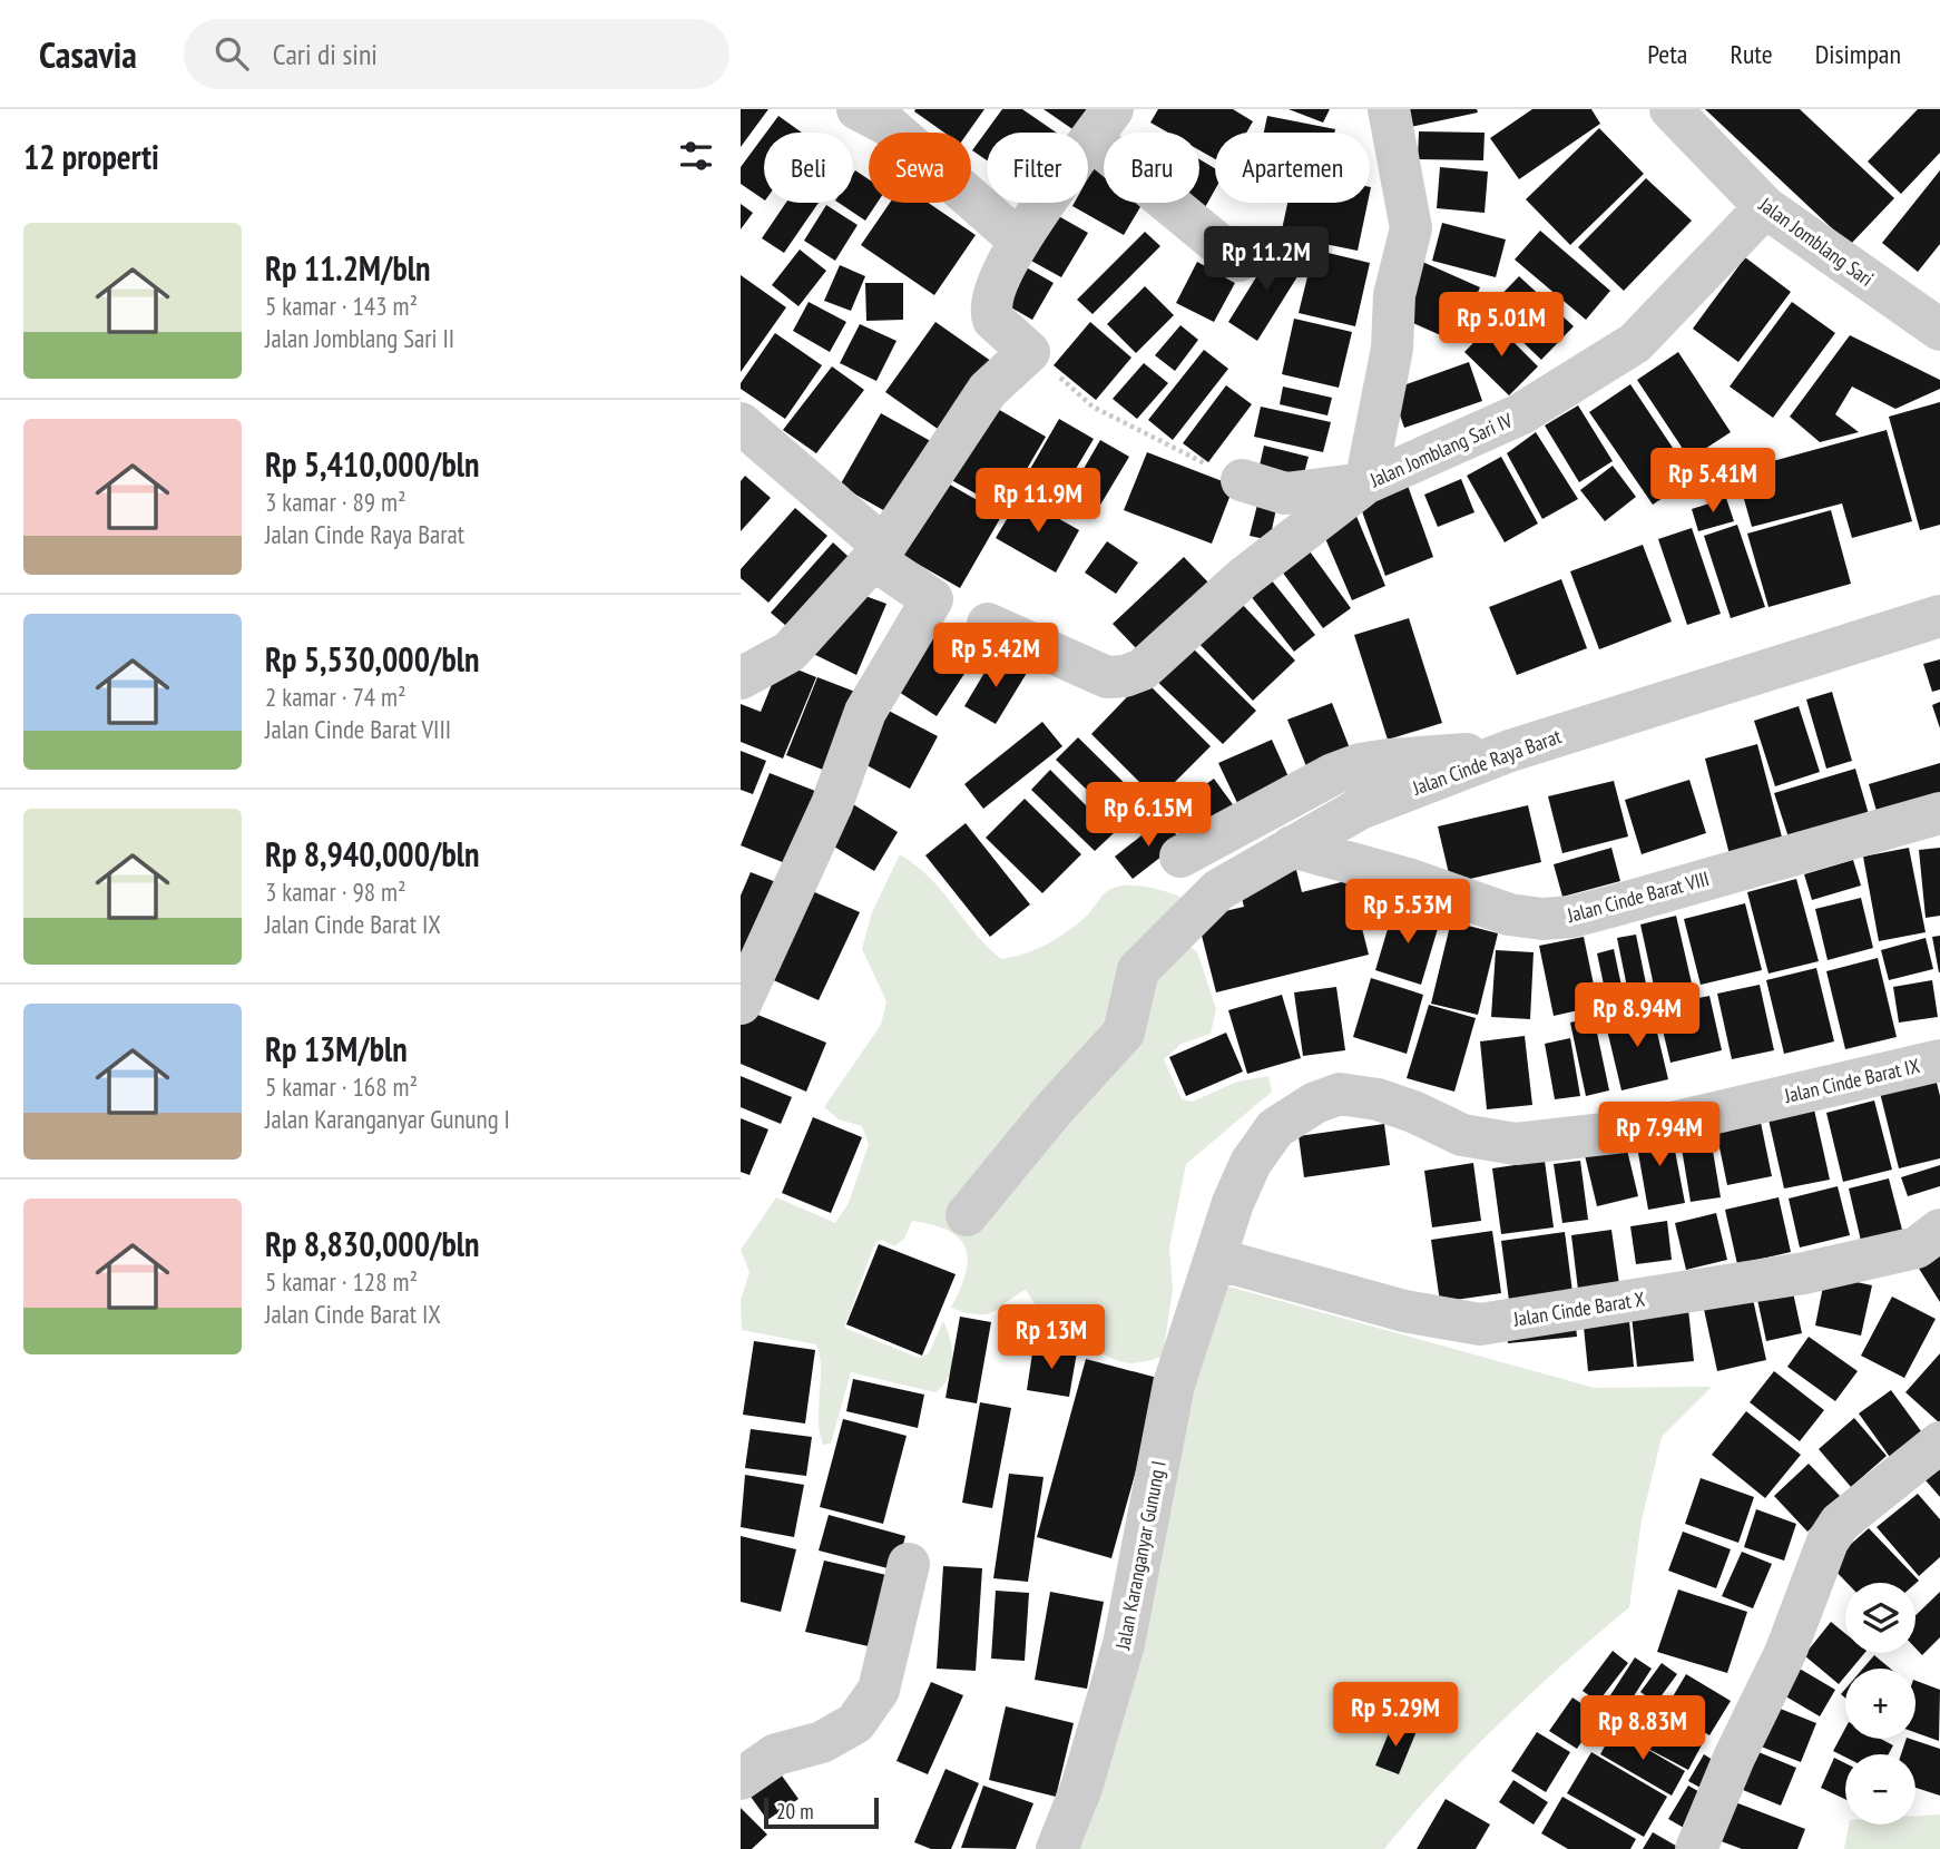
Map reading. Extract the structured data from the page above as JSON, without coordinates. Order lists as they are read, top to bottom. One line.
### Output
{"streets":{"street":["Jalan Jomblang Sari","Jalan Jomblang Sari IV","Jalan Cinde Raya Barat","Jalan Cinde Barat VIII","Jalan Cinde Barat IX","Jalan Cinde Barat X","Jalan Karanganyar Gunung I"]},"crossings":[["Jalan Jomblang Sari","Jalan Jomblang Sari IV"],["Jalan Cinde Raya Barat","Jalan Cinde Barat VIII"],["Jalan Cinde Barat IX","Jalan Cinde Barat X"],["Jalan Cinde Barat IX","Jalan Karanganyar Gunung I"],["Jalan Cinde Barat X","Jalan Karanganyar Gunung I"]],"scale_bar":"20 m","page":{"header":"Casavia","search":"Cari di sini","nav":["Peta","Rute","Disimpan"],"heading":"12 properti","chip":["Beli","Sewa","Filter","Baru","Apartemen"],"list":[{"name":"Rp 11.2M/bln","note":"5 kamar · 143 m² · Jalan Jomblang Sari II"},{"name":"Rp 5,410,000/bln","note":"3 kamar · 89 m² · Jalan Cinde Raya Barat"},{"name":"Rp 5,530,000/bln","note":"2 kamar · 74 m² · Jalan Cinde Barat VIII"},{"name":"Rp 8,940,000/bln","note":"3 kamar · 98 m² · Jalan Cinde Barat IX"},{"name":"Rp 13M/bln","note":"5 kamar · 168 m² · Jalan Karanganyar Gunung I"},{"name":"Rp 8,830,000/bln","note":"5 kamar · 128 m² · Jalan Cinde Barat IX"}],"price":["Rp 11.2M","Rp 5.01M","Rp 5.41M","Rp 11.9M","Rp 5.42M","Rp 6.15M","Rp 5.53M","Rp 8.94M","Rp 7.94M","Rp 13M","Rp 5.29M","Rp 8.83M"],"map_buttons":["+","−"],"scale":"20 m"}}
